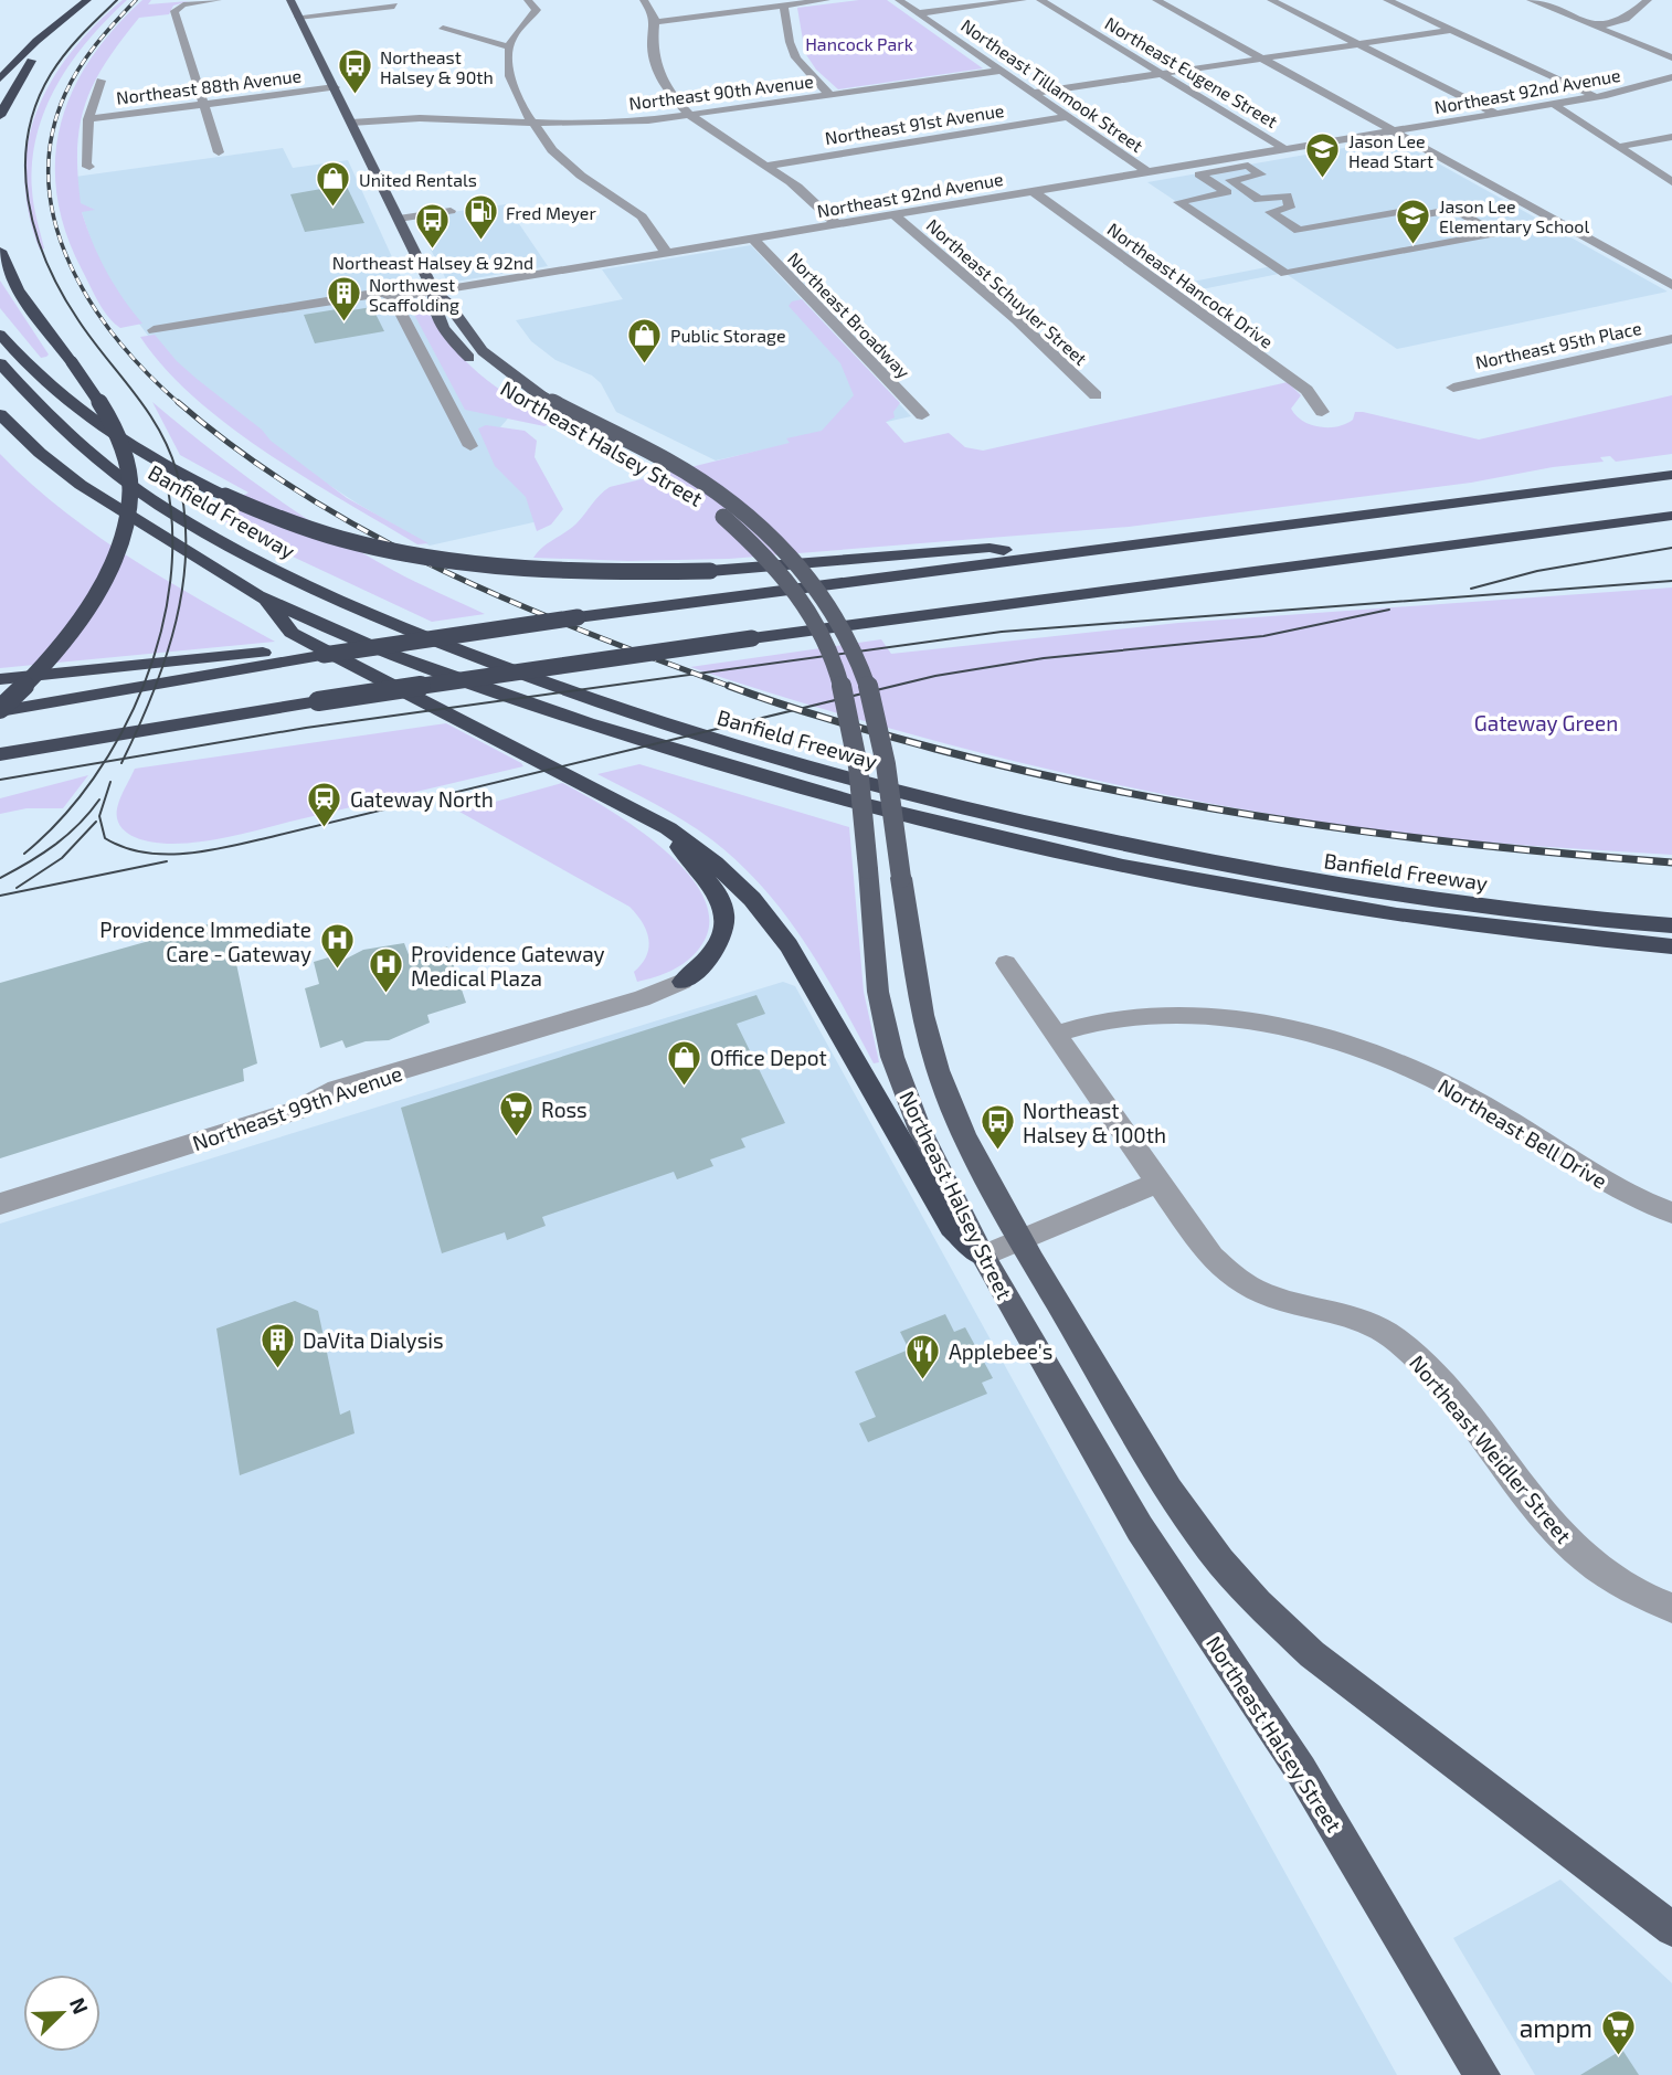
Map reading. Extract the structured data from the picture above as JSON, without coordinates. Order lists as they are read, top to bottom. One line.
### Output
{"streets":{"highway":["Banfield Freeway"],"main road":["Northeast Halsey Street"],"street":["Northeast Eugene Street","Northeast Tillamook Street","Northeast 88th Avenue","Northeast 92nd Avenue","Northeast 90th Avenue","Northeast 91st Avenue","Northeast Hancock Drive","Northeast Schuyler Street","Northeast Broadway","Northeast 95th Place","Northeast 99th Avenue","Northeast Bell Drive","Northeast Weidler Street"]},"crossings":[["Northeast Eugene Street","Northeast 92nd Avenue"],["Northeast Tillamook Street","Northeast 92nd Avenue"],["Northeast Tillamook Street","Northeast 90th Avenue"],["Northeast Tillamook Street","Northeast 91st Avenue"],["Northeast 88th Avenue","Northeast Halsey Street"],["Northeast 92nd Avenue","Northeast Hancock Drive"],["Northeast 92nd Avenue","Northeast Schuyler Street"],["Northeast 92nd Avenue","Northeast Broadway"],["Northeast 92nd Avenue","Northeast Halsey Street"],["Northeast 90th Avenue","Northeast Halsey Street"],["Northeast Bell Drive","Northeast Weidler Street"]],"parks":["Hancock Park","Gateway Green"],"places":{"bus stop":["Northeast Halsey & 90th","Northeast Halsey & 92nd","Northeast Halsey & 100th"],"school or university":["Jason Lee Head Start","Jason Lee Elementary School"],"shop":["United Rentals","Public Storage","Office Depot"],"fuel station":["Fred Meyer"],"building":["Northwest Scaffolding","DaVita Dialysis"],"station":["Gateway North"],"hospital":["Providence Immediate Care - Gateway","Providence Gateway Medical Plaza"],"supermarket":["Ross","ampm"],"restaurant":["Applebee's"]},"north":"top right"}
